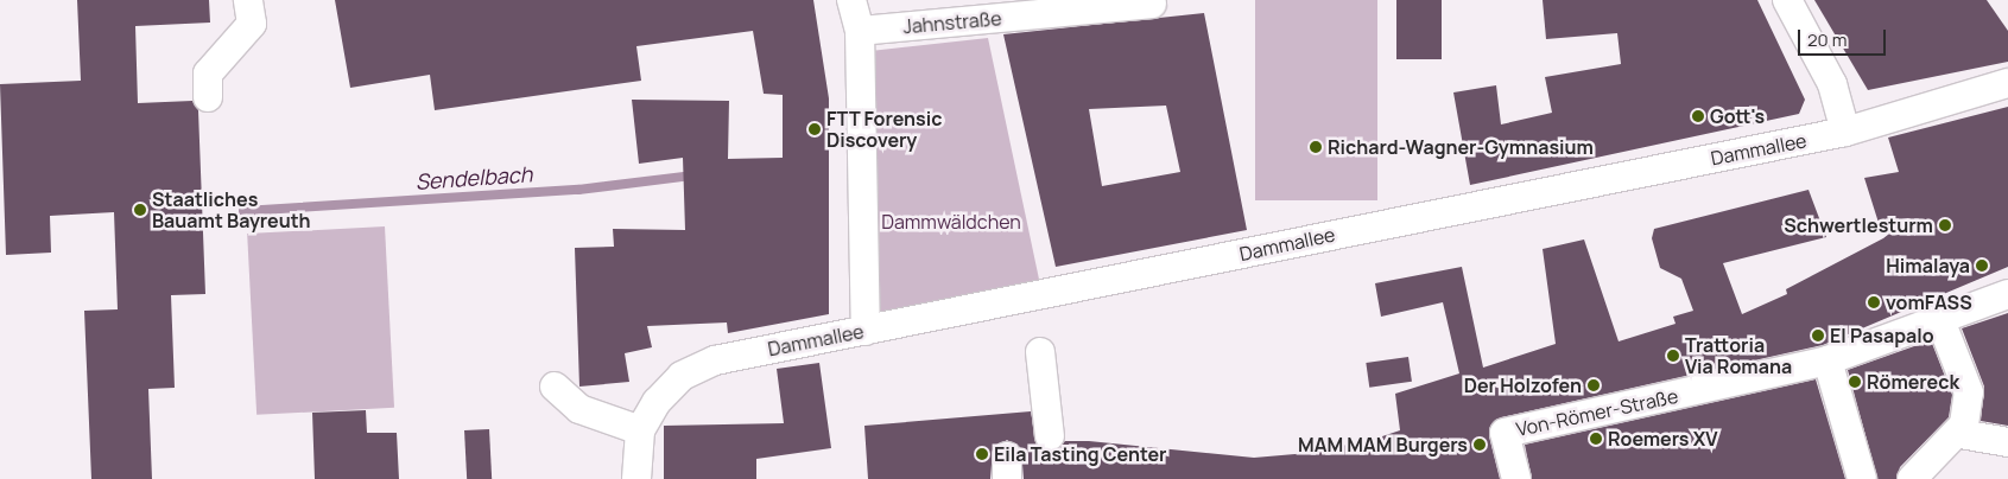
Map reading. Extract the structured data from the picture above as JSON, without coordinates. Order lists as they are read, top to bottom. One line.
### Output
{"streets":{"street":["Jahnstraße","Dammallee","Von-Römer-Straße"]},"water":["Sendelbach"],"parks":["Dammwäldchen"],"places":["Gott's","FTT Forensic Discovery","Richard-Wagner-Gymnasium","Staatliches Bauamt Bayreuth","Schwertlesturm","Himalaya","vomFASS","El Pasapalo","Trattoria Via Romana","Römereck","Der Holzofen","Roemers XV","MAM MAM Burgers","Eila Tasting Center"],"scale_bar":"20 m"}
